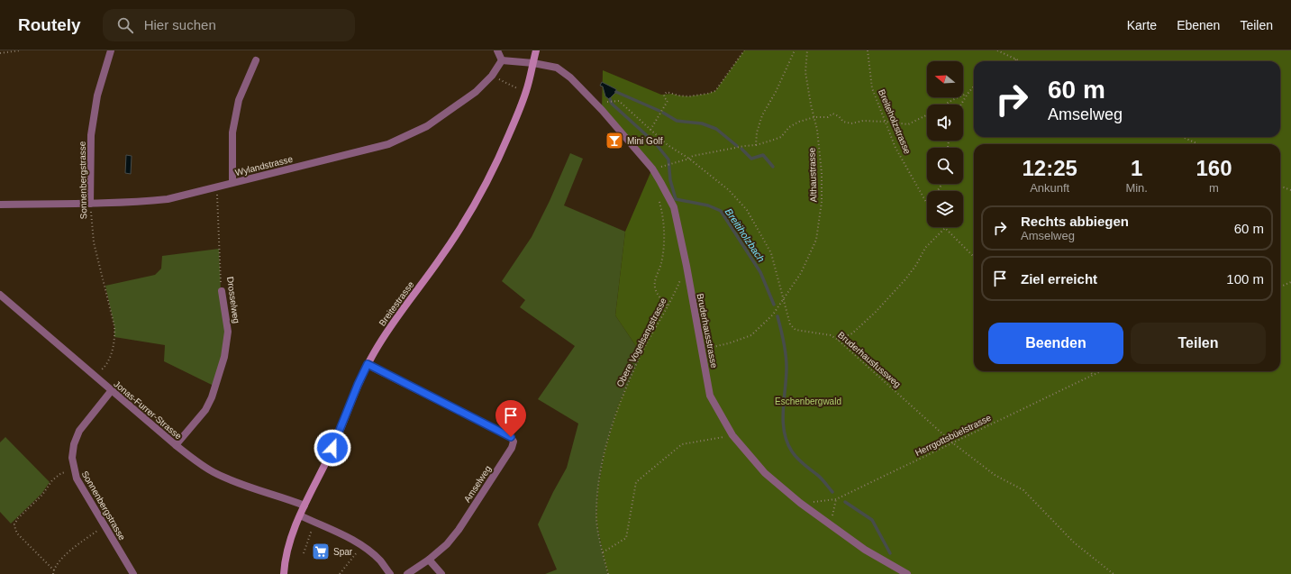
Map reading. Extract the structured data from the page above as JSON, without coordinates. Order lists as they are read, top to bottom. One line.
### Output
{"streets":{"main road":["Breitestrasse"],"street":["Wylandstrasse","Sonnenbergstrasse","Drosselweg","Bruderhausstrasse","Jonas-Furrer-Strasse","Amselweg"],"path":["Breiteholzstrasse","Althaustrasse","Obere Vogelsangstrasse","Bruderhausfussweg","Herrgottsbüelstrasse"]},"crossings":[["Wylandstrasse","Sonnenbergstrasse"],["Wylandstrasse","Drosselweg"],["Wylandstrasse","Bruderhausstrasse"],["Althaustrasse","Bruderhausstrasse"],["Althaustrasse","Bruderhausfussweg"],["Sonnenbergstrasse","Jonas-Furrer-Strasse"],["Drosselweg","Jonas-Furrer-Strasse"],["Breitestrasse","Bruderhausstrasse"],["Breitestrasse","Jonas-Furrer-Strasse"],["Breitestrasse","Amselweg"],["Bruderhausstrasse","Obere Vogelsangstrasse"],["Bruderhausstrasse","Herrgottsbüelstrasse"],["Bruderhausfussweg","Herrgottsbüelstrasse"]],"water":["Breitiholzbach"],"parks":["Eschenbergwald"],"places":{"bar":["Mini Golf"],"supermarket":["Spar"]},"north":"left","page":{"header":"Routely","search":"Hier suchen","nav":["Karte","Ebenen","Teilen"],"turn":["60 m","Amselweg"],"eta":["12:25","Ankunft","1","Min.","160","m"],"list":[{"name":"Rechts abbiegen","note":"Amselweg","value":"60 m"},{"name":"Ziel erreicht","value":"100 m"}],"buttons":["Beenden","Teilen"]}}
